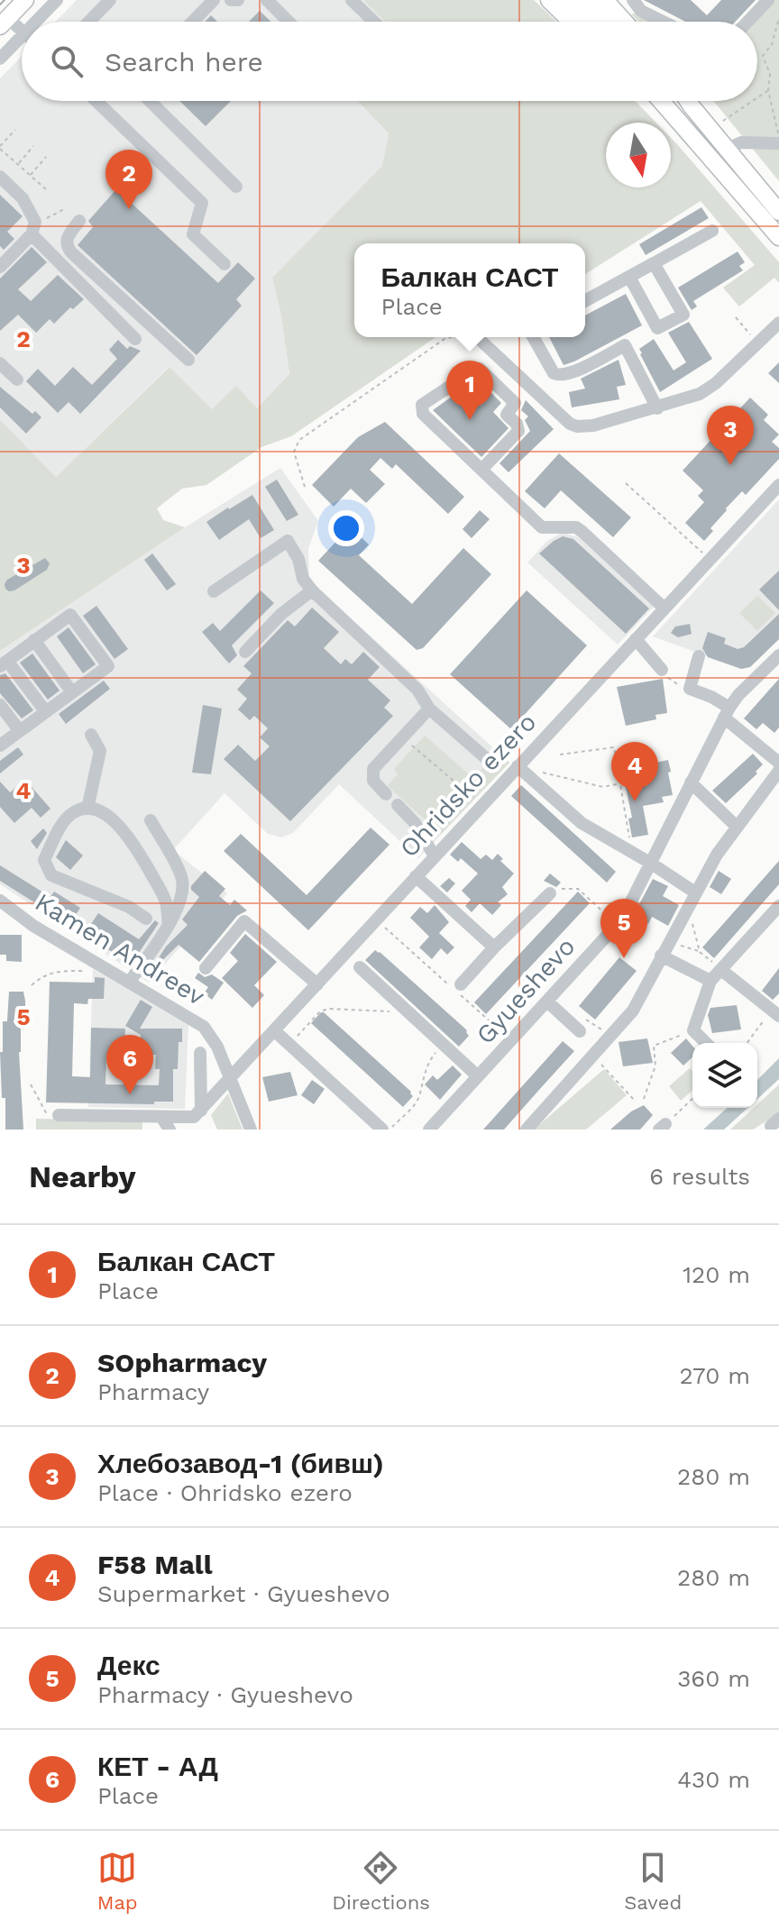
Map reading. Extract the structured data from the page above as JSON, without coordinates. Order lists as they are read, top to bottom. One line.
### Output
{"streets":{"street":["Ohridsko ezero","Kamen Andreev","Gyueshevo"]},"crossings":[["Ohridsko ezero","Kamen Andreev"]],"north":"bottom","page":{"search":"Search here","pins":["2","1","3","4","5","6"],"popup":["Балкан САСТ","Place"],"heading":["Nearby","6 results"],"list":[{"mark":"1","name":"Балкан САСТ","note":"Place","value":"120 m"},{"mark":"2","name":"SOpharmacy","note":"Pharmacy","value":"270 m"},{"mark":"3","name":"Хлебозавод-1 (бивш)","note":"Place · Ohridsko ezero","value":"280 m"},{"mark":"4","name":"F58 Mall","note":"Supermarket · Gyueshevo","value":"280 m"},{"mark":"5","name":"Декс","note":"Pharmacy · Gyueshevo","value":"360 m"},{"mark":"6","name":"КЕТ - АД","note":"Place","value":"430 m"}],"nav":["Map","Directions","Saved"]},"grid":{"rows":["2","3","4","5"]}}
